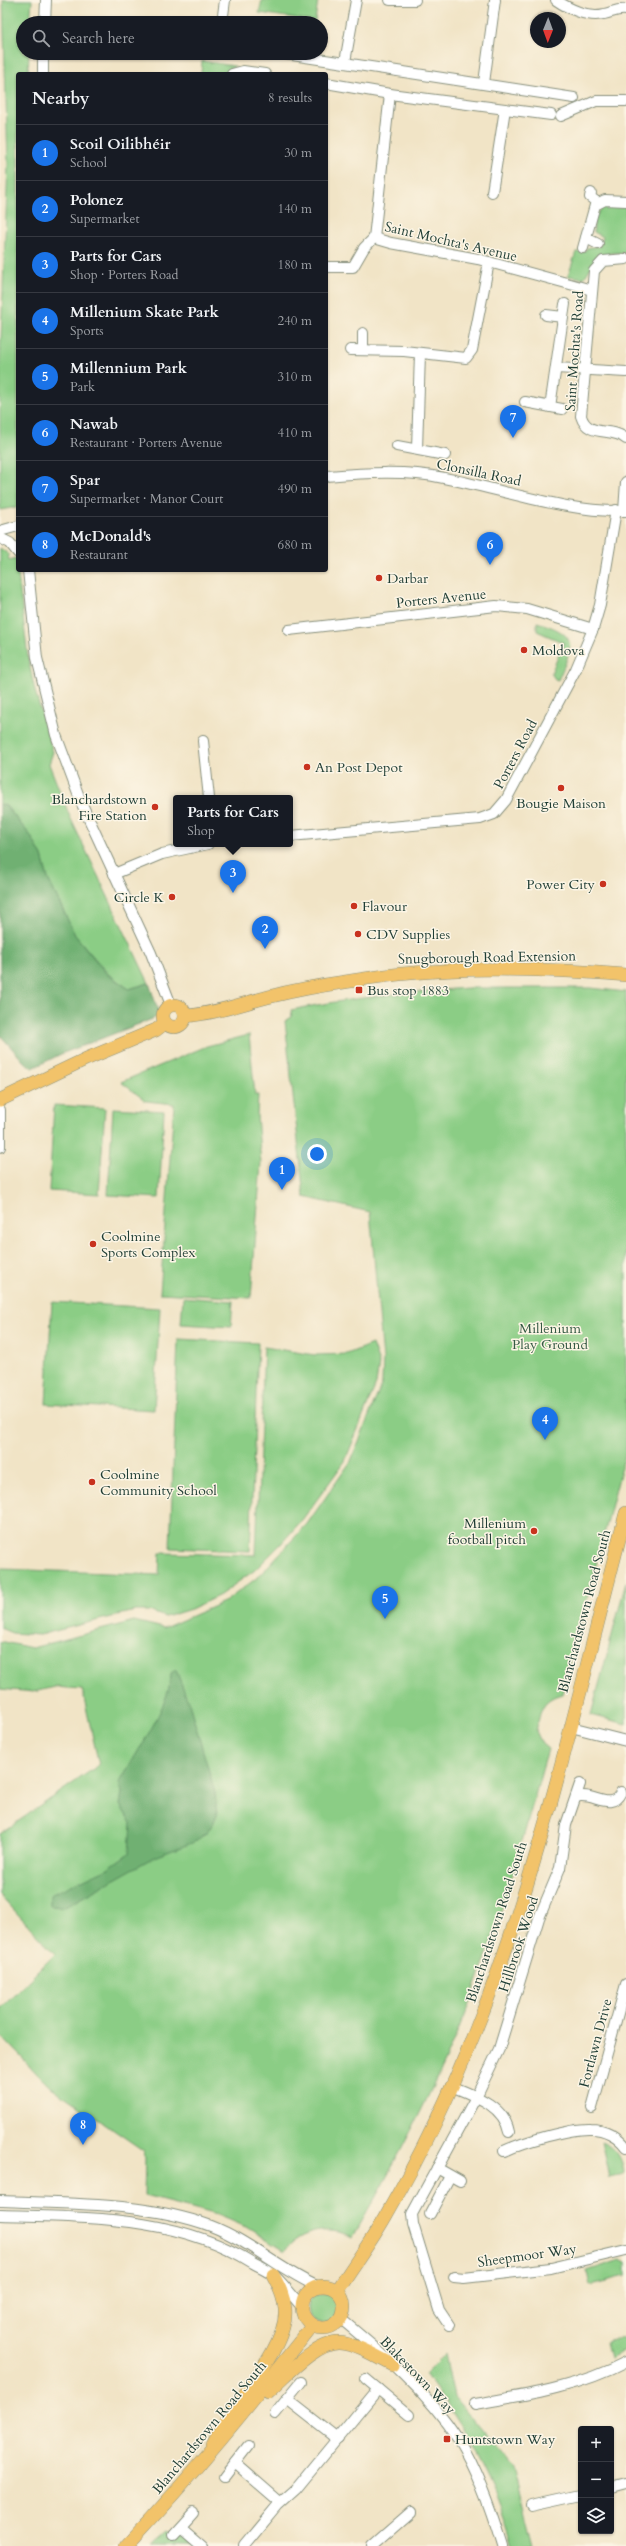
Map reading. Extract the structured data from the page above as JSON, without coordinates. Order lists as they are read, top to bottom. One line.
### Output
{"streets":{"main road":["Snugborough Road Extension","Blanchardstown Road South"],"street":["Saint Mochta's Avenue","Saint Mochta's Road","Clonsilla Road","Porters Avenue","Porters Road","Hillbrook Wood","Fortlawn Drive","Sheepmoor Way","Blakestown Way"]},"crossings":[["Saint Mochta's Avenue","Saint Mochta's Road"],["Clonsilla Road","Porters Road"],["Porters Avenue","Porters Road"],["Blanchardstown Road South","Blakestown Way"]],"parks":["Millenium Play Ground"],"places":{"other":["Darbar","Moldova","An Post Depot","Bougie Maison","Blanchardstown Fire Station","Power City","Circle K","Flavour","CDV Supplies","Coolmine Sports Complex","Coolmine Community School","Millenium football pitch"],"transit":["Bus stop 1883","Huntstown Way"]},"north":"bottom","page":{"search":"Search here","heading":["Nearby","8 results"],"list":[{"mark":"1","name":"Scoil Oilibhéir","note":"School","value":"30 m"},{"mark":"2","name":"Polonez","note":"Supermarket","value":"140 m"},{"mark":"3","name":"Parts for Cars","note":"Shop · Porters Road","value":"180 m"},{"mark":"4","name":"Millenium Skate Park","note":"Sports","value":"240 m"},{"mark":"5","name":"Millennium Park","note":"Park","value":"310 m"},{"mark":"6","name":"Nawab","note":"Restaurant · Porters Avenue","value":"410 m"},{"mark":"7","name":"Spar","note":"Supermarket · Manor Court","value":"490 m"},{"mark":"8","name":"McDonald's","note":"Restaurant","value":"680 m"}],"pins":["7","6","3","2","1","4","5","8"],"popup":["Parts for Cars","Shop"],"map_buttons":["+","−"]}}
